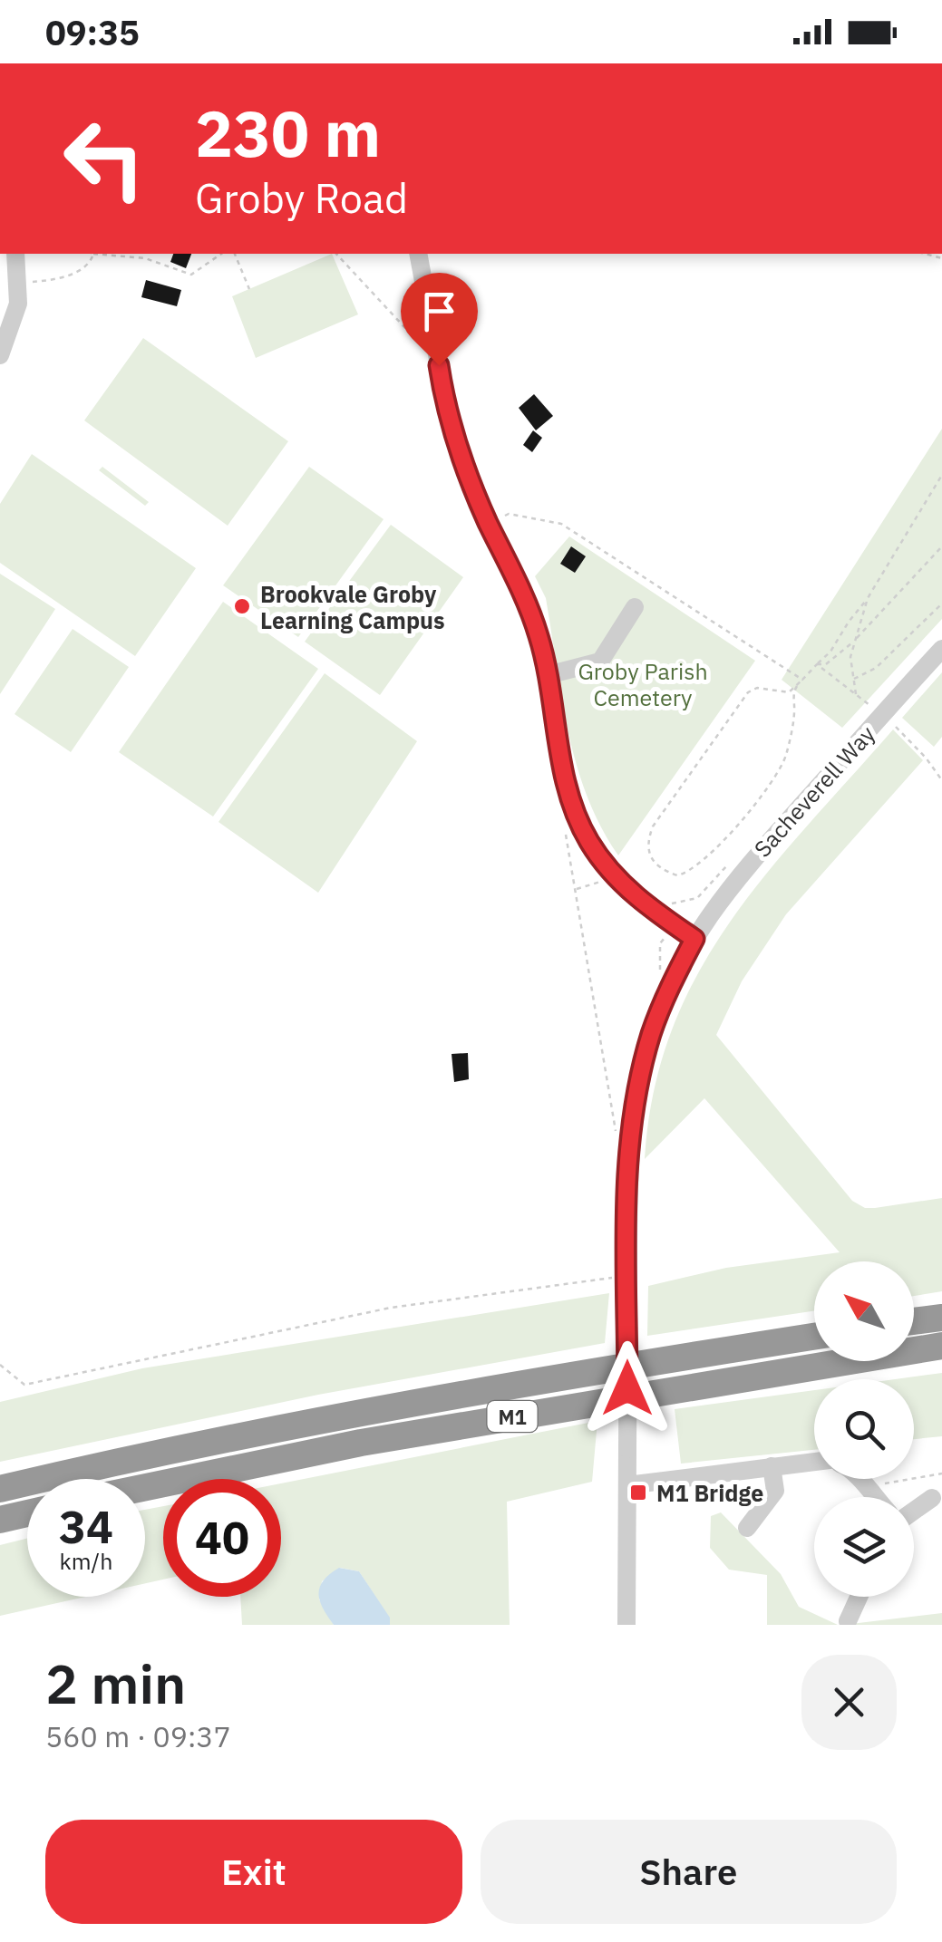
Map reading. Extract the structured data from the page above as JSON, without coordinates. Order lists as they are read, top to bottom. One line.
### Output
{"streets":{"highway":["M1"],"street":["Sacheverell Way"]},"parks":["Groby Parish Cemetery"],"places":{"other":["Brookvale Groby Learning Campus"],"transit":["M1 Bridge"]},"north":"top left","page":{"status":"09:35","turn":["230 m","Groby Road"],"speed":"34 km/h","limit":"40","heading":["2 min","560 m · 09:37"],"buttons":["Exit","Share"]}}
